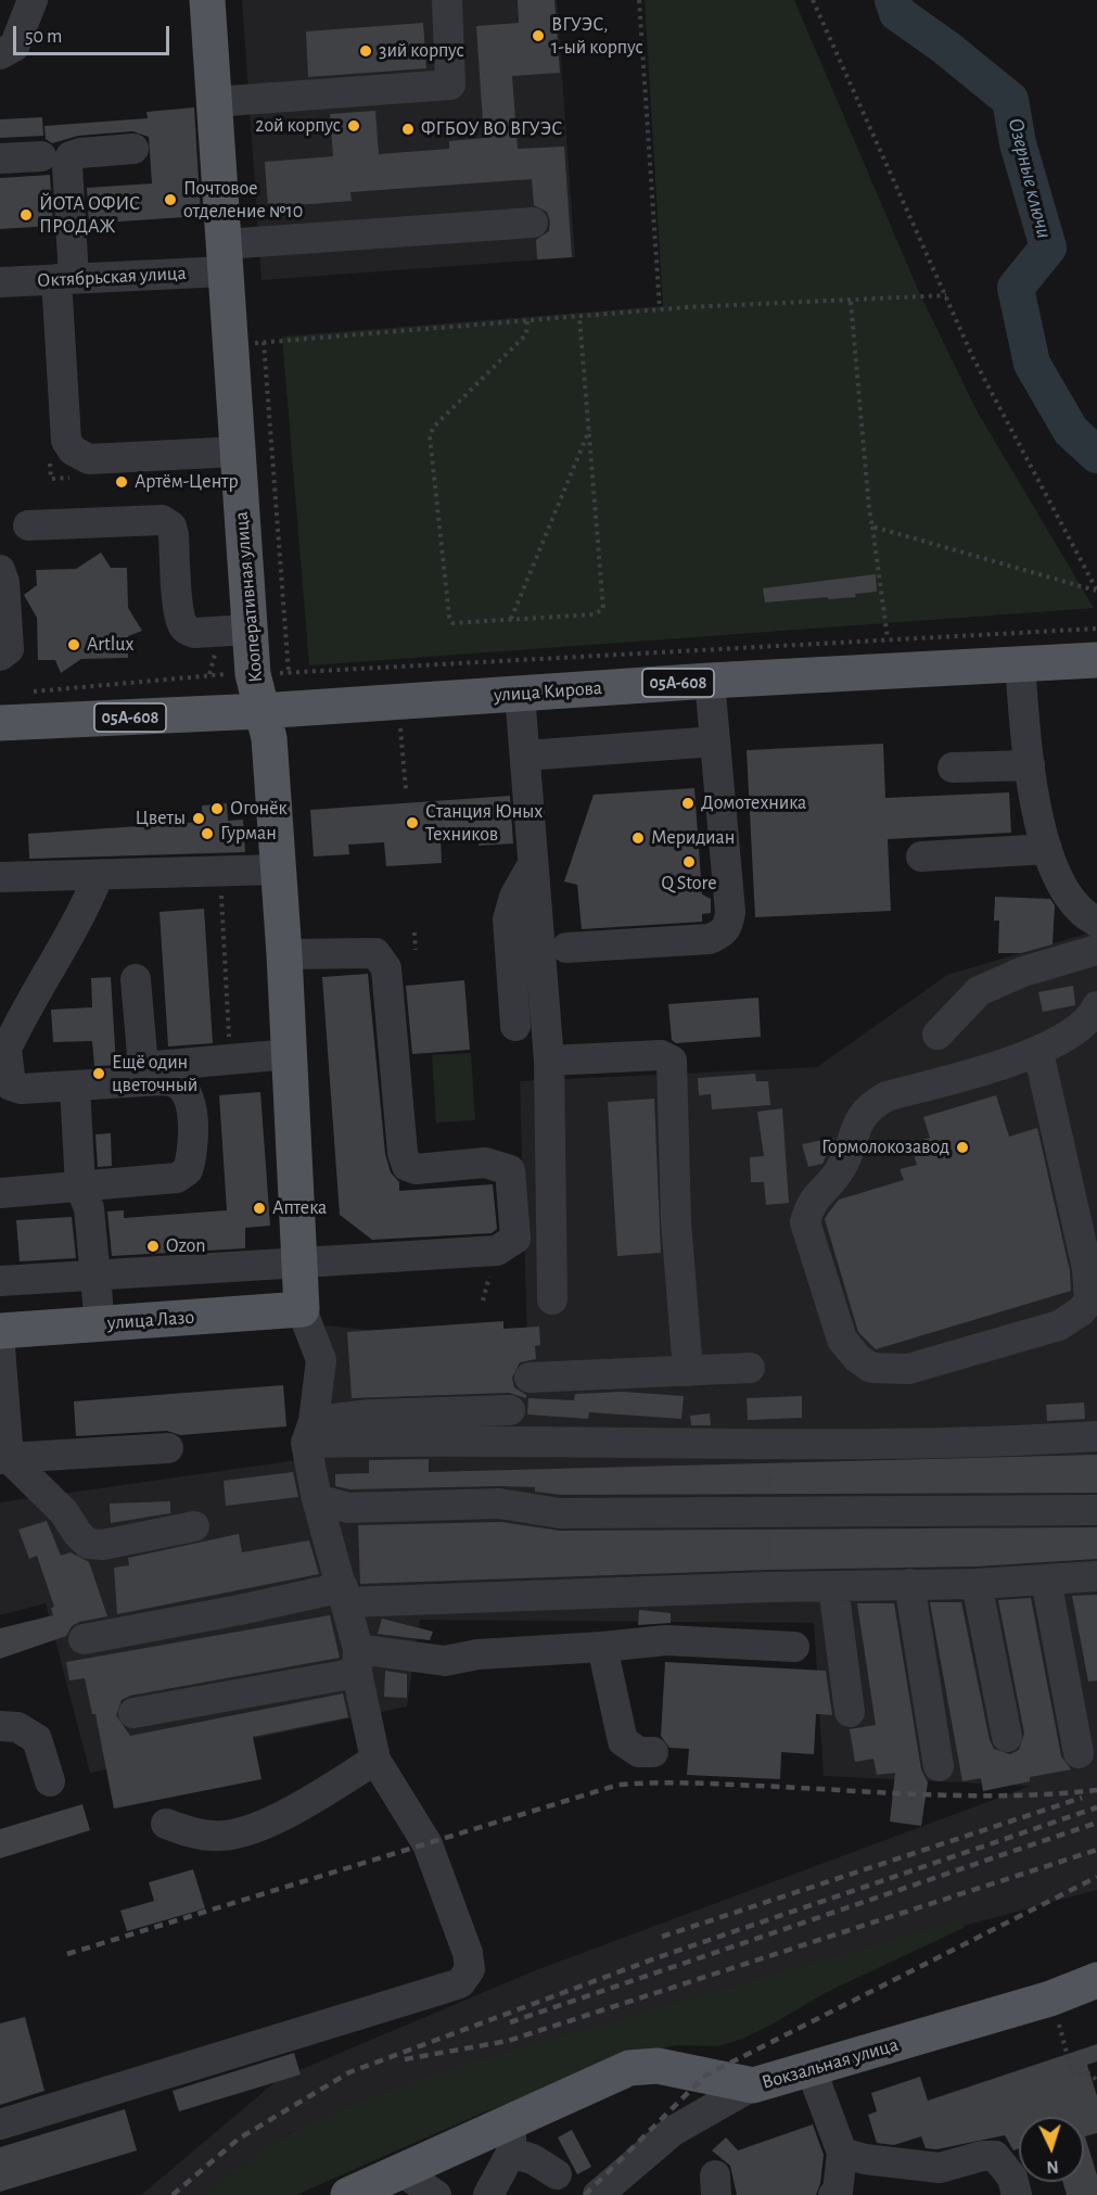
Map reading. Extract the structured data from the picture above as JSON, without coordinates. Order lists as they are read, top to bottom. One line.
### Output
{"streets":{"main road":["Кооперативная улица","05А-608","улица Кирова","улица Лазо","Вокзальная улица"],"street":["Октябрьская улица"]},"crossings":[["Октябрьская улица","Кооперативная улица"],["Кооперативная улица","улица Кирова"],["Кооперативная улица","улица Лазо"]],"water":["Озерные ключи"],"places":["ВГУЭС, 1-ый корпус","3ий корпус","2ой корпус","ФГБОУ ВО ВГУЭС","Почтовое отделение №10","ЙОТА ОФИС ПРОДАЖ","Артём-Центр","Artlux","Домотехника","Огонёк","Цветы","Станция Юных Техников","Гурман","Меридиан","Q Store","Ещё один цветочный","Гормолокозавод","Аптека","Ozon"],"scale_bar":"50 m","north":"bottom"}
